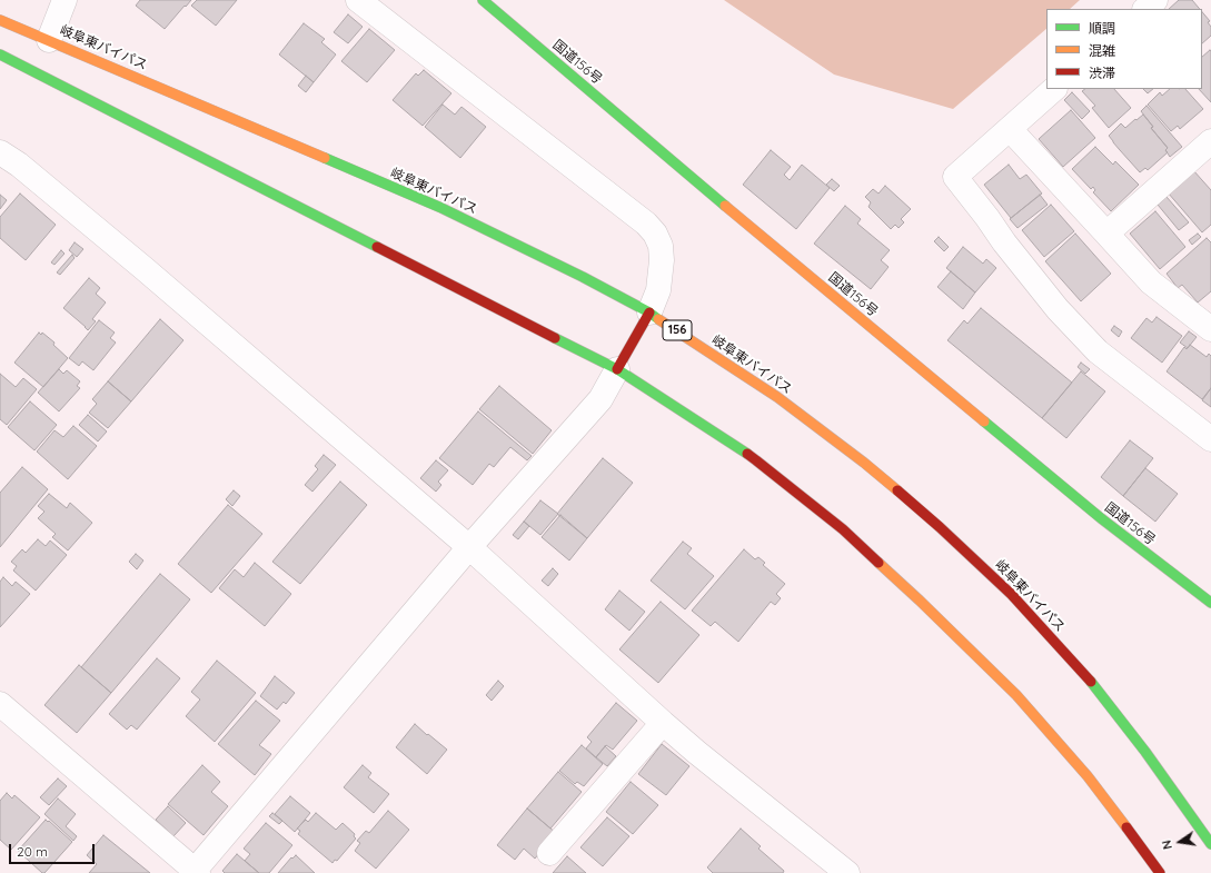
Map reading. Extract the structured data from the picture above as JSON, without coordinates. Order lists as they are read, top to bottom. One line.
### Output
{"streets":{"highway":["岐阜東バイパス","国道156号","156"]},"crossings":[["岐阜東バイパス","156"]],"legend":["順調","混雑","渋滞"],"scale_bar":"20 m","north":"left"}
